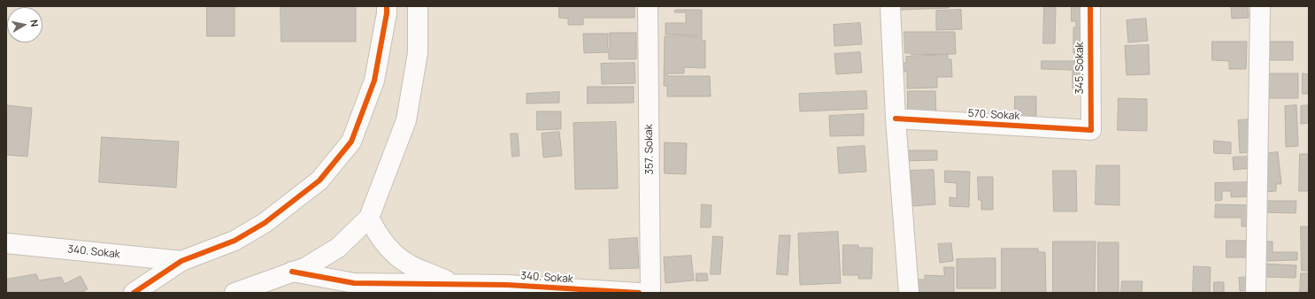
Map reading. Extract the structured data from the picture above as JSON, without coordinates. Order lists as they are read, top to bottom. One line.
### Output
{"streets":{"street":["345. Sokak","570. Sokak","357. Sokak","340. Sokak"]},"crossings":[["345. Sokak","570. Sokak"]],"north":"right"}
